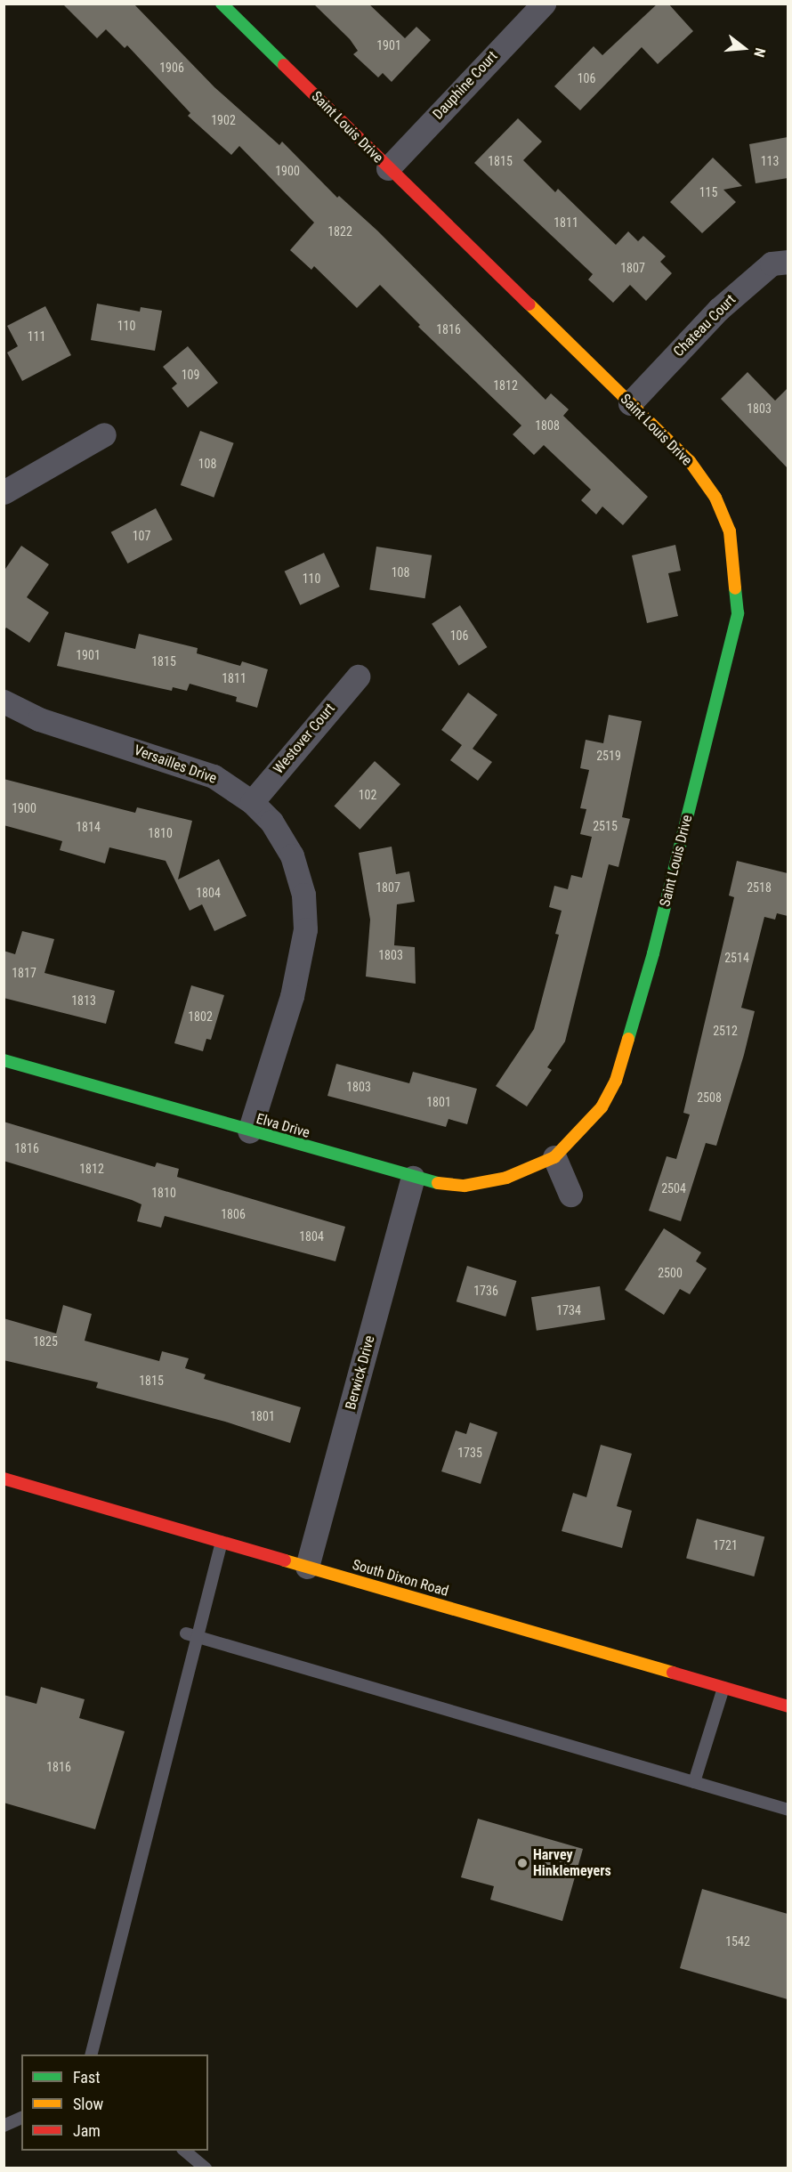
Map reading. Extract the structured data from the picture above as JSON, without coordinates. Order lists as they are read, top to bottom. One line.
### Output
{"streets":{"street":["Dauphine Court","Saint Louis Drive","Chateau Court","Westover Court","Versailles Drive","Elva Drive","Berwick Drive","South Dixon Road"]},"crossings":[["Dauphine Court","Saint Louis Drive"],["Saint Louis Drive","Chateau Court"],["Saint Louis Drive","Elva Drive"],["Westover Court","Versailles Drive"],["Versailles Drive","Elva Drive"],["Elva Drive","Berwick Drive"],["Berwick Drive","South Dixon Road"]],"places":["Harvey Hinklemeyers"],"house_numbers":["1901","1906","106","1902","1815","113","1900","115","1811","1822","1807","110","1816","111","109","1812","1803","1808","108","107","108","110","106","1901","1815","1811","2519","102","1900","2515","1814","1810","1807","2518","1804","1803","2514","1817","1813","1802","2512","1803","2508","1801","1816","1812","2504","1810","1806","1804","2500","1736","1734","1825","1815","1801","1735","1721","1816","1542"],"legend":["Fast","Slow","Jam"],"north":"right"}
